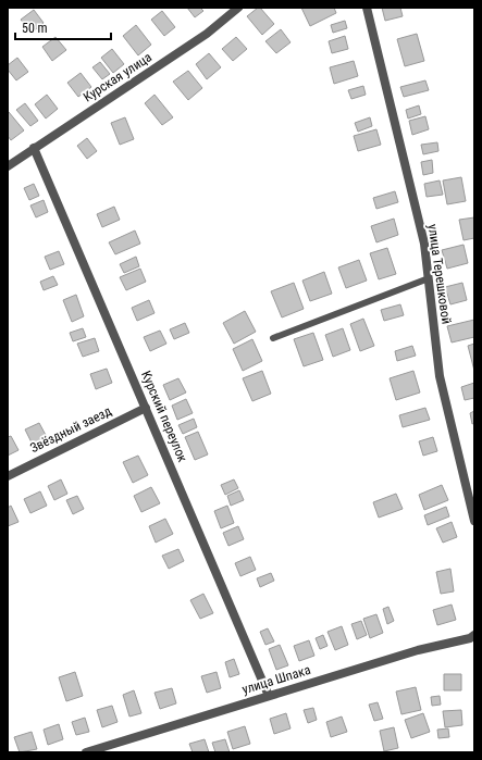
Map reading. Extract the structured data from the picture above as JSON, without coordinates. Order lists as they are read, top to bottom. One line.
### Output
{"streets":{"street":["Курская улица","улица Терешковой","Курский переулок","Звёздный заезд","улица Шпака"]},"crossings":[["Курская улица","Курский переулок"],["Курский переулок","Звёздный заезд"],["Курский переулок","улица Шпака"]],"scale_bar":"50 m"}
